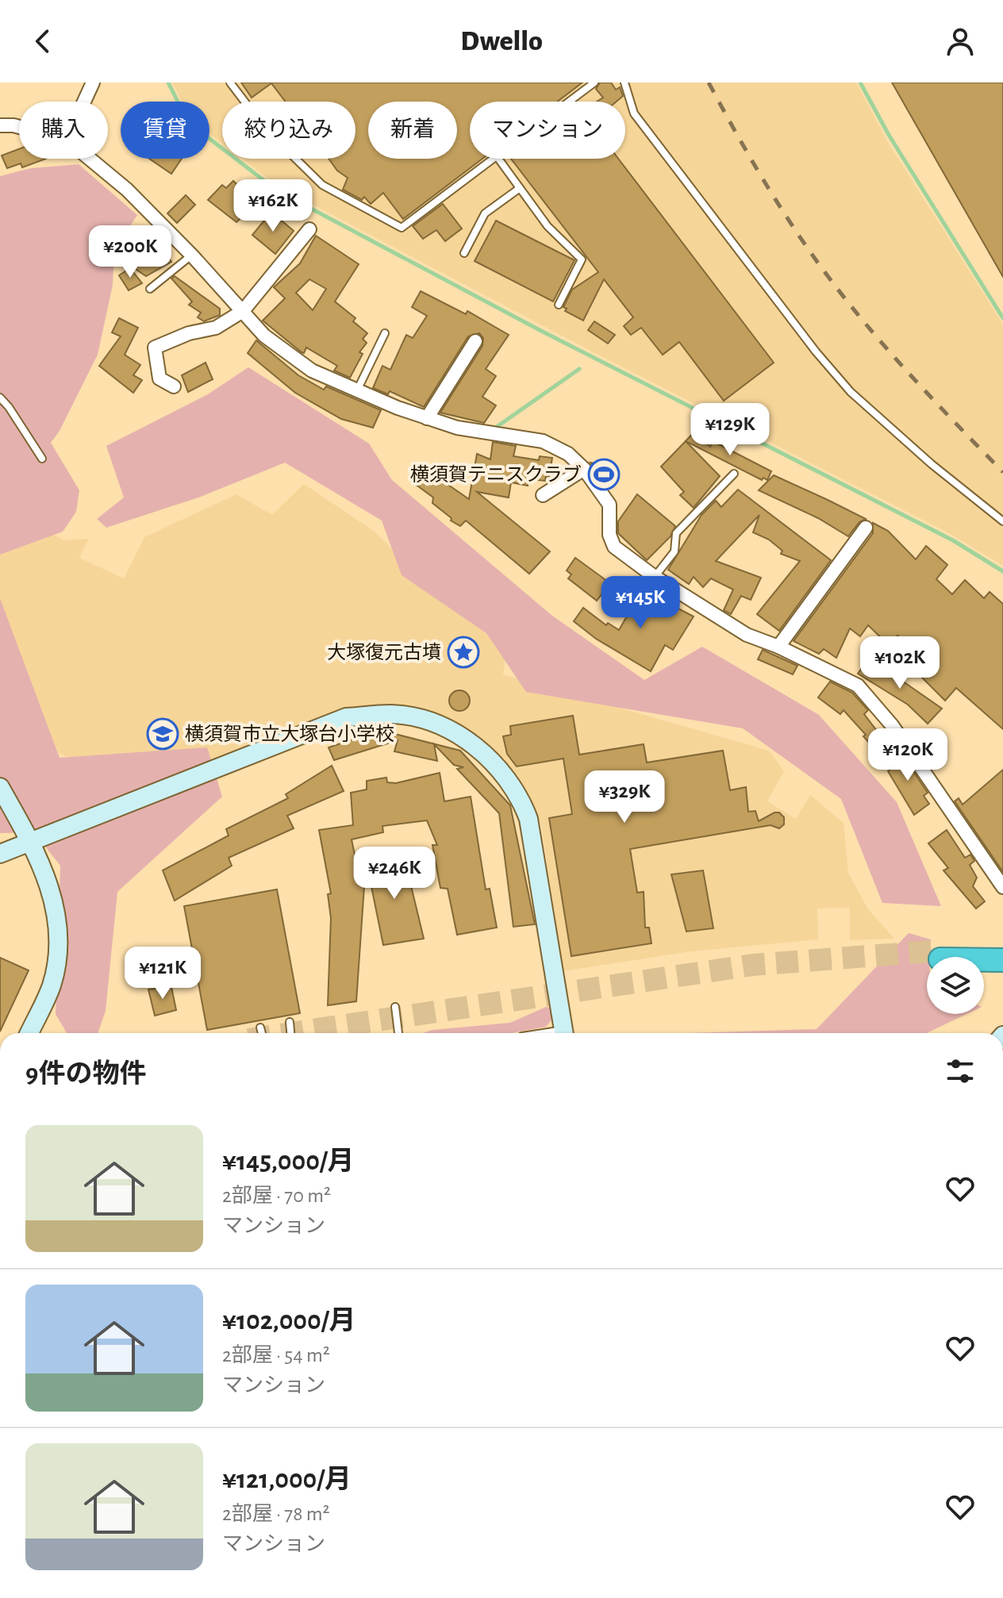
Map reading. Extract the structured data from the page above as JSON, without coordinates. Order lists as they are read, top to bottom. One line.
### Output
{"places":{"sports":["横須賀テニスクラブ"],"place":["大塚復元古墳"],"school or university":["横須賀市立大塚台小学校"]},"page":{"header":"Dwello","chip":["購入","賃貸","絞り込み","新着","マンション"],"price":["¥162K","¥200K","¥129K","¥145K","¥102K","¥120K","¥329K","¥246K","¥121K"],"heading":"9件の物件","list":[{"name":"¥145,000/月","note":"2部屋 · 70 m² · マンション"},{"name":"¥102,000/月","note":"2部屋 · 54 m² · マンション"},{"name":"¥121,000/月","note":"2部屋 · 78 m² · マンション"}]}}
